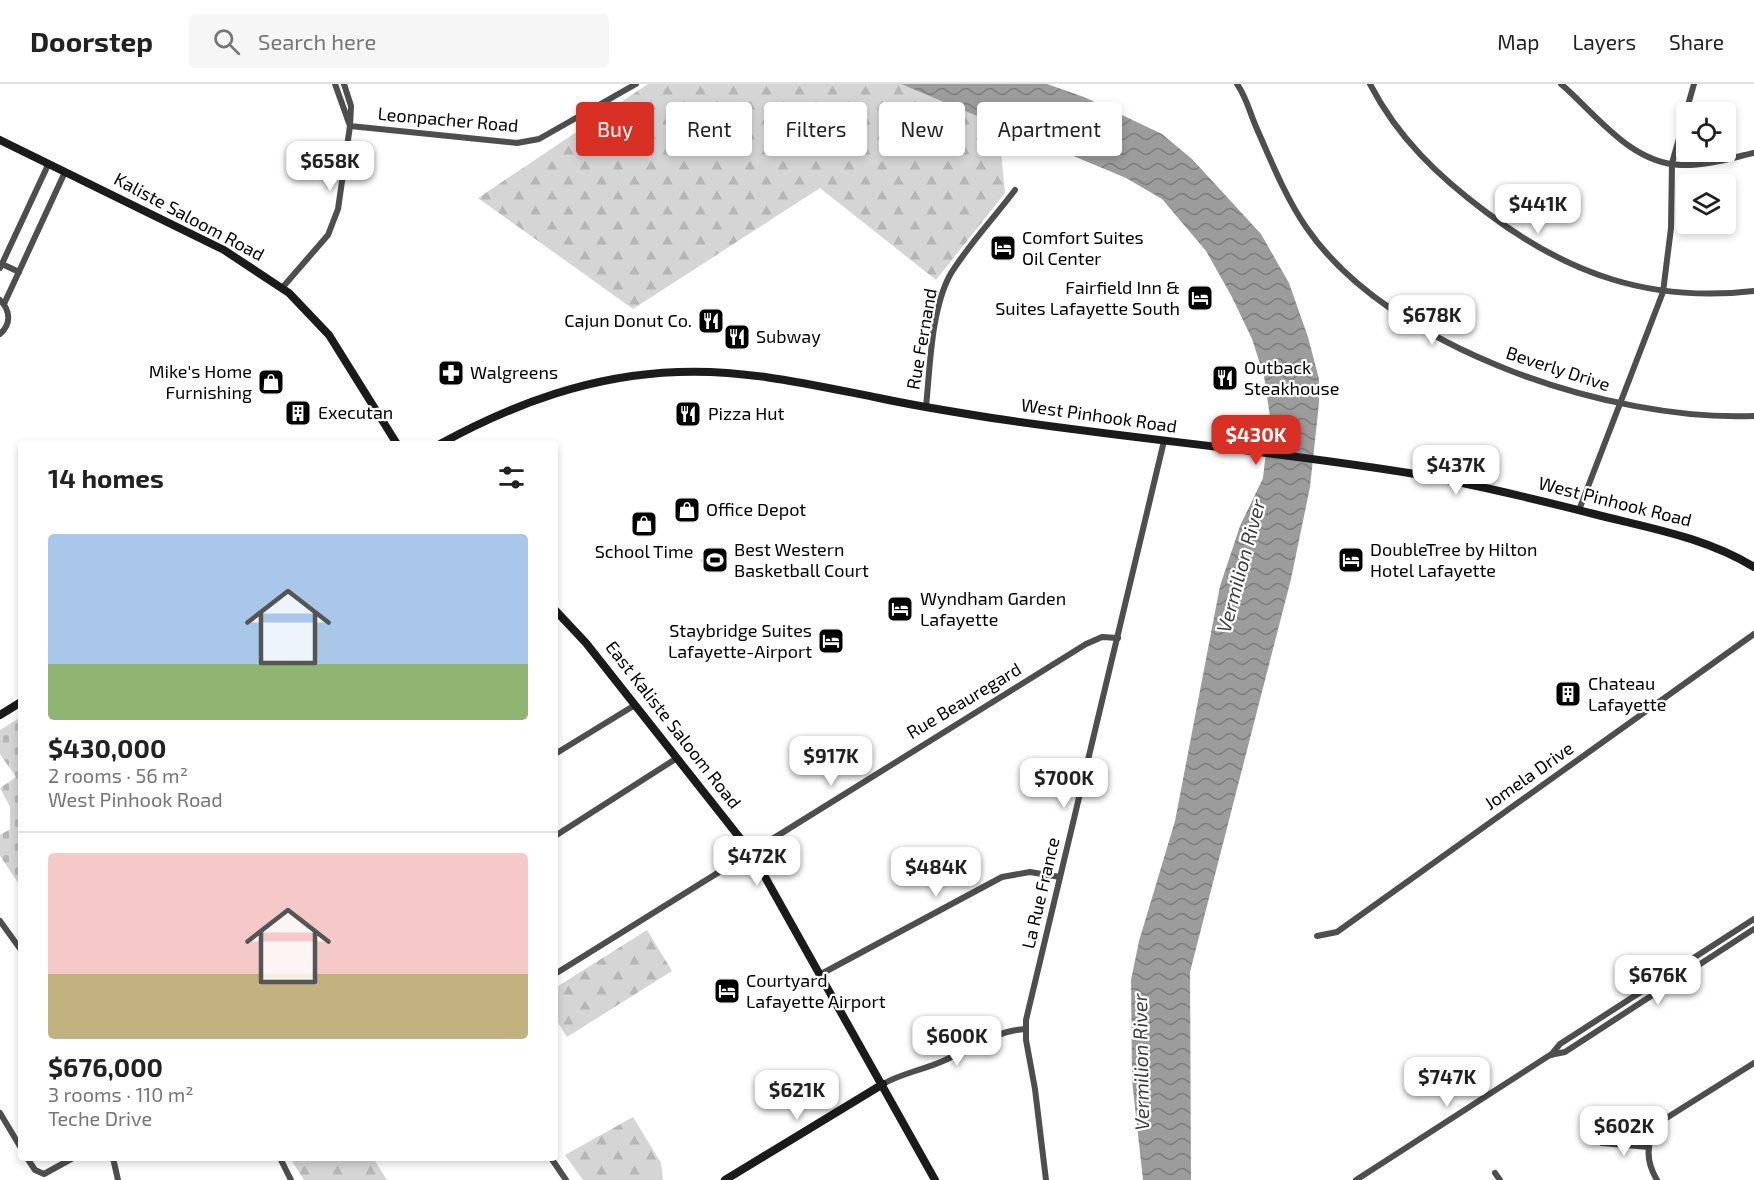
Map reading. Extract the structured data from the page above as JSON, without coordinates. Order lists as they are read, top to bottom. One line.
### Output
{"streets":{"main road":["Kaliste Saloom Road","West Pinhook Road","East Kaliste Saloom Road"],"street":["Leonpacher Road","Rue Fernand","Beverly Drive","Rue Beauregard","Jomela Drive","La Rue France"]},"crossings":[["Rue Fernand","West Pinhook Road"],["West Pinhook Road","La Rue France"],["Rue Beauregard","East Kaliste Saloom Road"],["Rue Beauregard","La Rue France"]],"water":["Vermilion River"],"places":{"hotel":["Comfort Suites Oil Center","Fairfield Inn & Suites Lafayette South","DoubleTree by Hilton Hotel Lafayette","Wyndham Garden Lafayette","Staybridge Suites Lafayette-Airport","Courtyard Lafayette Airport"],"restaurant":["Cajun Donut Co.","Subway","Outback Steakhouse","Pizza Hut"],"pharmacy":["Walgreens"],"shop":["Mike's Home Furnishing","Office Depot","School Time"],"building":["Executan","Chateau Lafayette"],"sports":["Best Western Basketball Court"]},"page":{"header":"Doorstep","search":"Search here","nav":["Map","Layers","Share"],"chip":["Buy","Rent","Filters","New","Apartment"],"price":["$658K","$441K","$678K","$430K","$437K","$917K","$700K","$472K","$484K","$676K","$600K","$747K","$621K","$602K"],"heading":"14 homes","list":[{"name":"$430,000","note":"2 rooms · 56 m² · West Pinhook Road"},{"name":"$676,000","note":"3 rooms · 110 m² · Teche Drive"}]}}
